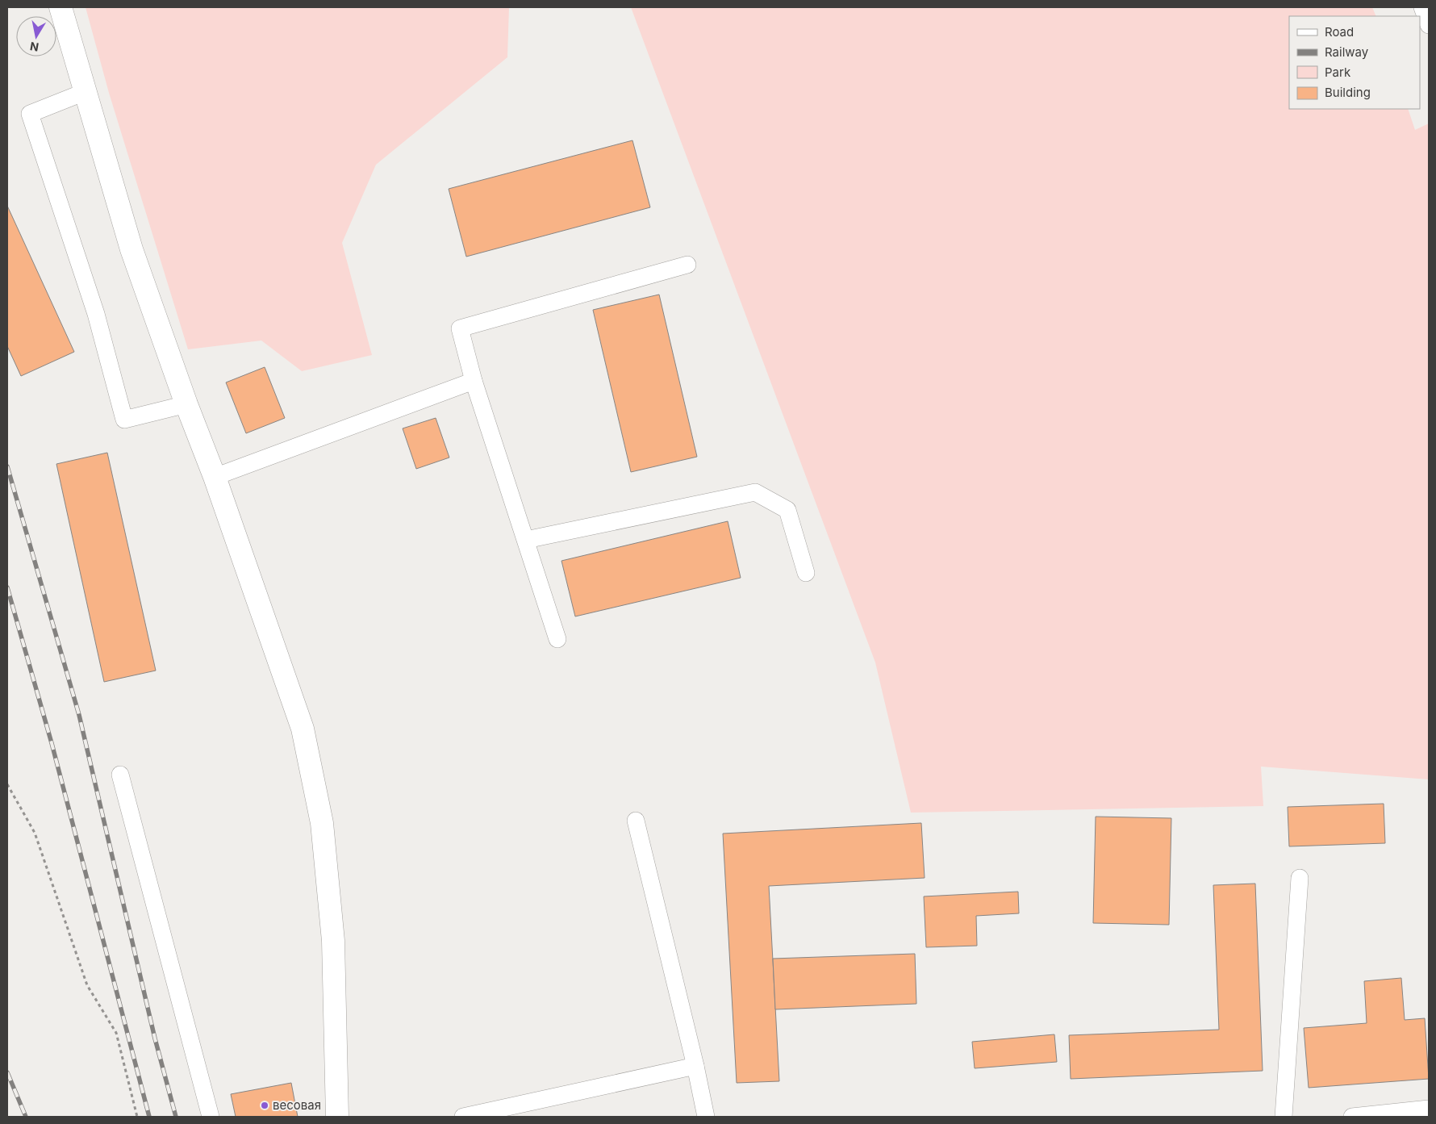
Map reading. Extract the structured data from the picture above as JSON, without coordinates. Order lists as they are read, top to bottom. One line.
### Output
{"places":["весовая"],"legend":["Road","Railway","Park","Building"],"north":"bottom"}
